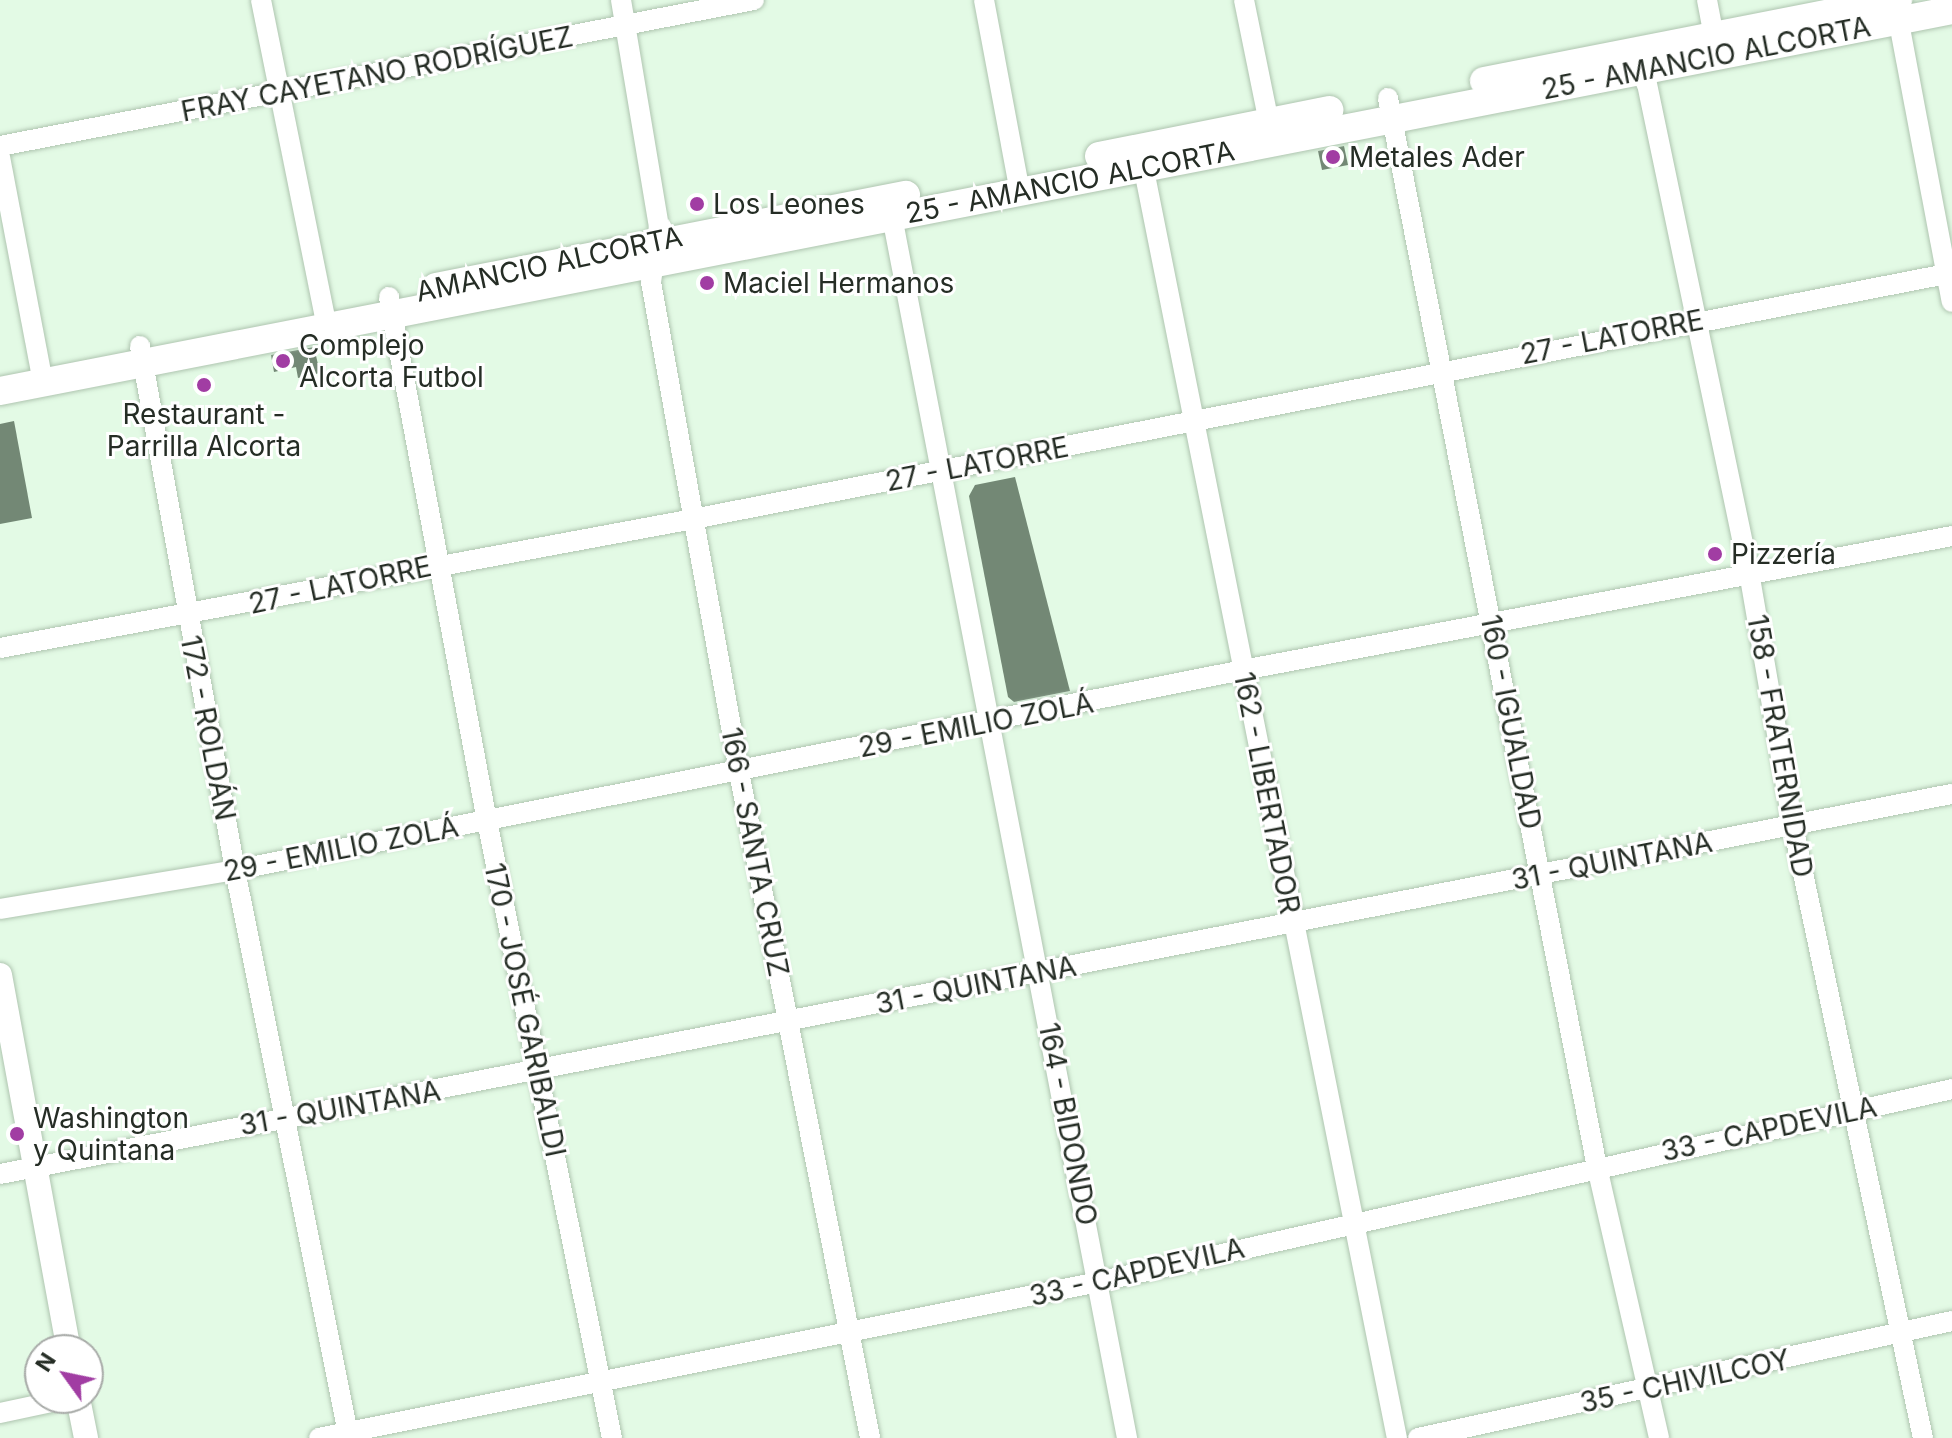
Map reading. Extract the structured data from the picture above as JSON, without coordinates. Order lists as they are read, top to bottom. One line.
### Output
{"streets":{"main road":["25 - AMANCIO ALCORTA","AMANCIO ALCORTA"],"street":["FRAY CAYETANO RODRÍGUEZ","27 - LATORRE","160 - IGUALDAD","29 - EMILIO ZOLÁ","172 - ROLDÁN","158 - FRATERNIDAD","162 - LIBERTADOR","166 - SANTA CRUZ","31 - QUINTANA","170 - JOSÉ GARIBALDI","164 - BIDONDO","33 - CAPDEVILA","35 - CHIVILCOY"]},"crossings":[["25 - AMANCIO ALCORTA","AMANCIO ALCORTA"],["25 - AMANCIO ALCORTA","160 - IGUALDAD"],["25 - AMANCIO ALCORTA","158 - FRATERNIDAD"],["25 - AMANCIO ALCORTA","162 - LIBERTADOR"],["25 - AMANCIO ALCORTA","166 - SANTA CRUZ"],["25 - AMANCIO ALCORTA","164 - BIDONDO"],["FRAY CAYETANO RODRÍGUEZ","166 - SANTA CRUZ"],["AMANCIO ALCORTA","166 - SANTA CRUZ"],["AMANCIO ALCORTA","170 - JOSÉ GARIBALDI"],["27 - LATORRE","160 - IGUALDAD"],["27 - LATORRE","172 - ROLDÁN"],["27 - LATORRE","158 - FRATERNIDAD"],["27 - LATORRE","162 - LIBERTADOR"],["27 - LATORRE","166 - SANTA CRUZ"],["27 - LATORRE","170 - JOSÉ GARIBALDI"],["27 - LATORRE","164 - BIDONDO"],["160 - IGUALDAD","29 - EMILIO ZOLÁ"],["160 - IGUALDAD","31 - QUINTANA"],["160 - IGUALDAD","33 - CAPDEVILA"],["160 - IGUALDAD","35 - CHIVILCOY"],["29 - EMILIO ZOLÁ","172 - ROLDÁN"],["29 - EMILIO ZOLÁ","158 - FRATERNIDAD"],["29 - EMILIO ZOLÁ","162 - LIBERTADOR"],["29 - EMILIO ZOLÁ","166 - SANTA CRUZ"],["29 - EMILIO ZOLÁ","170 - JOSÉ GARIBALDI"],["29 - EMILIO ZOLÁ","164 - BIDONDO"],["172 - ROLDÁN","31 - QUINTANA"],["172 - ROLDÁN","33 - CAPDEVILA"],["158 - FRATERNIDAD","31 - QUINTANA"],["158 - FRATERNIDAD","33 - CAPDEVILA"],["158 - FRATERNIDAD","35 - CHIVILCOY"],["162 - LIBERTADOR","31 - QUINTANA"],["162 - LIBERTADOR","33 - CAPDEVILA"],["166 - SANTA CRUZ","31 - QUINTANA"],["166 - SANTA CRUZ","33 - CAPDEVILA"],["31 - QUINTANA","170 - JOSÉ GARIBALDI"],["31 - QUINTANA","164 - BIDONDO"],["170 - JOSÉ GARIBALDI","33 - CAPDEVILA"],["164 - BIDONDO","33 - CAPDEVILA"]],"places":["Metales Ader","Los Leones","Maciel Hermanos","Complejo Alcorta Futbol","Restaurant - Parrilla Alcorta","Pizzería","Washington y Quintana"],"north":"top left"}
